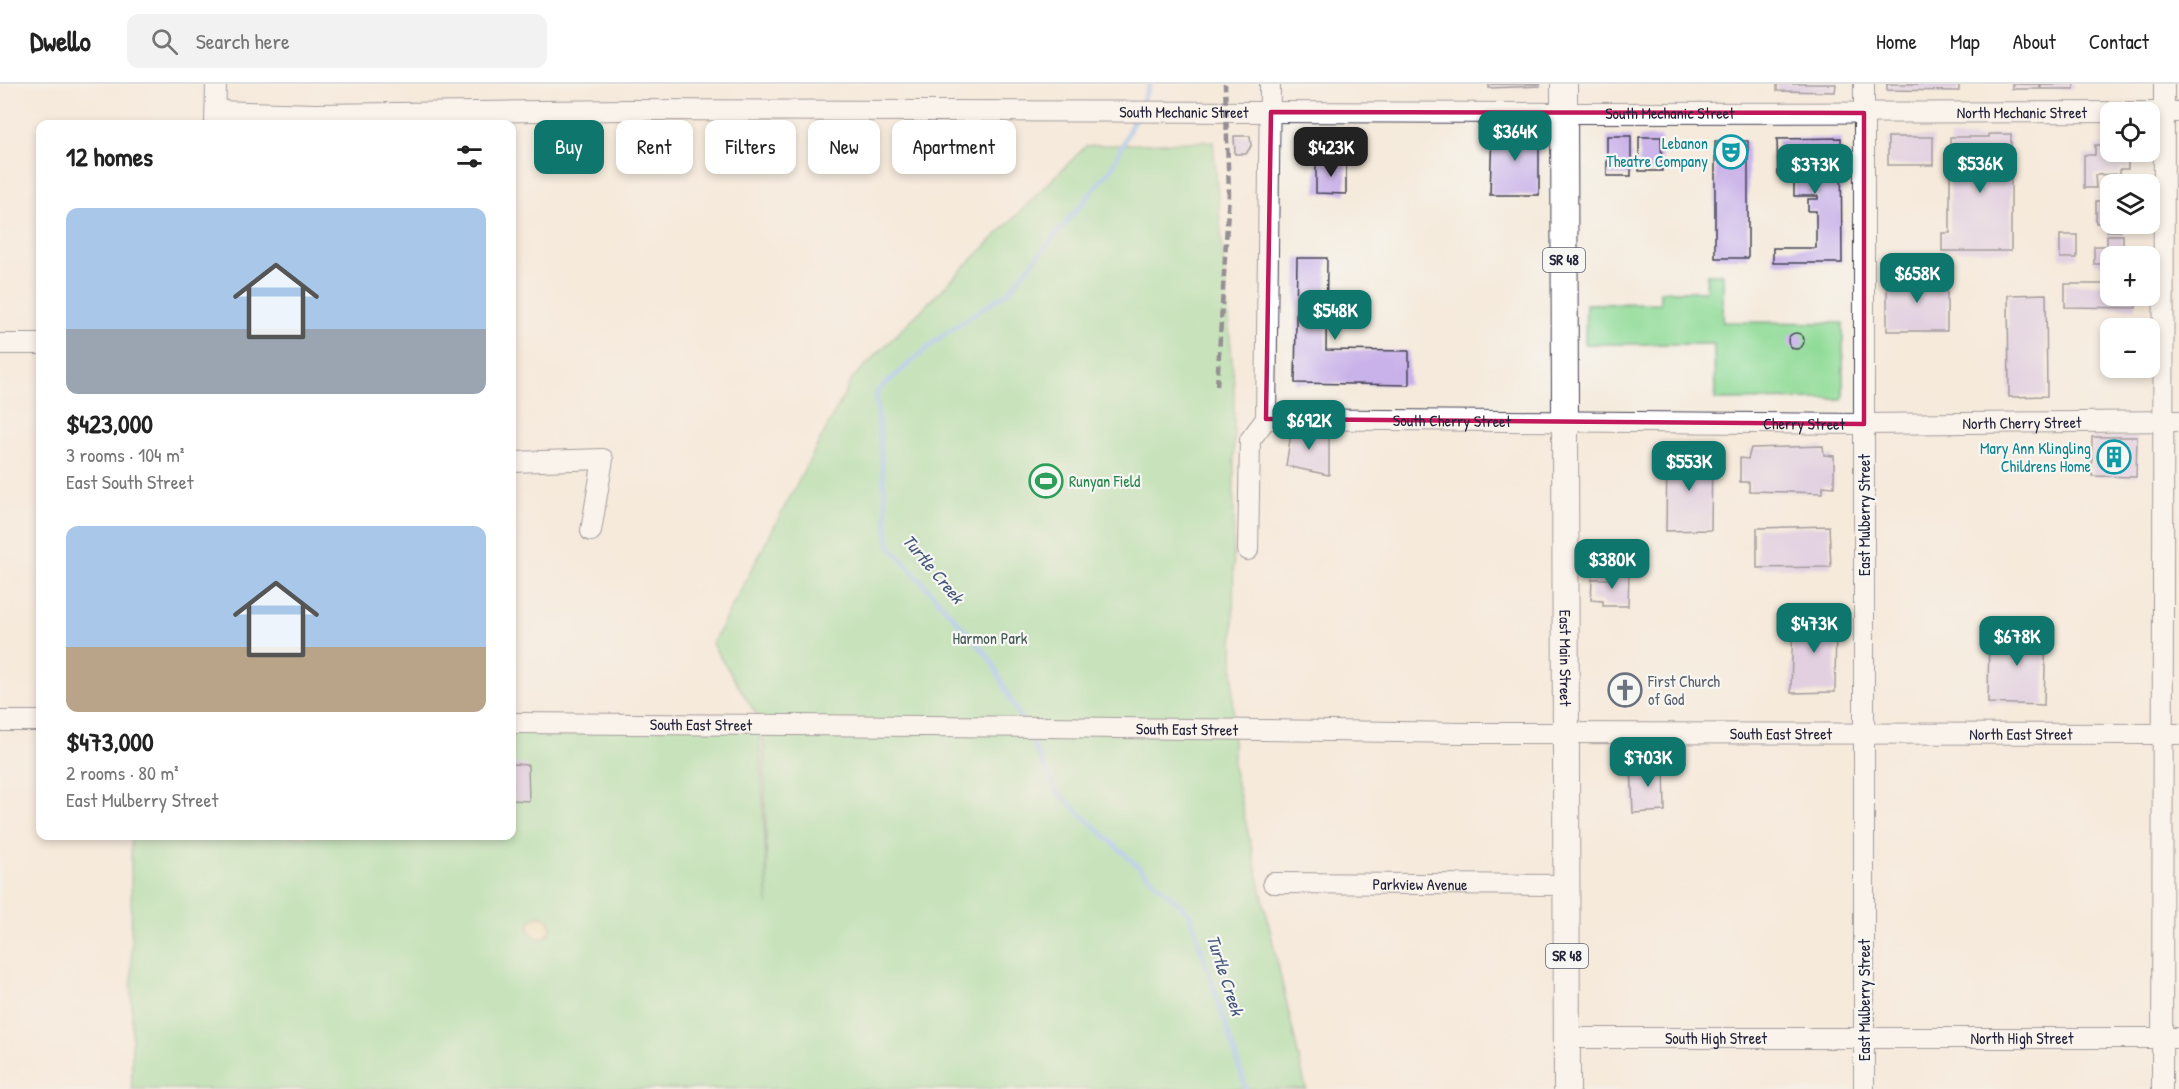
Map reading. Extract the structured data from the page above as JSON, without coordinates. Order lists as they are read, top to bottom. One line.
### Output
{"streets":{"main road":["SR 48","East Main Street"],"street":["South Mechanic Street","North Mechanic Street","South Cherry Street","North Cherry Street","Cherry Street","East Mulberry Street","South East Street","North East Street","Parkview Avenue","South High Street","North High Street"]},"crossings":[["South Mechanic Street","North Mechanic Street"],["South Mechanic Street","East Mulberry Street"],["South Mechanic Street","East Main Street"],["North Mechanic Street","East Mulberry Street"],["South Cherry Street","Cherry Street"],["South Cherry Street","East Main Street"],["North Cherry Street","Cherry Street"],["North Cherry Street","East Mulberry Street"],["Cherry Street","East Mulberry Street"],["Cherry Street","East Main Street"],["East Mulberry Street","South East Street"],["East Mulberry Street","North East Street"],["East Mulberry Street","South High Street"],["East Mulberry Street","North High Street"],["East Main Street","South East Street"],["East Main Street","Parkview Avenue"],["East Main Street","South High Street"],["South East Street","North East Street"],["South High Street","North High Street"]],"water":["Turtle Creek"],"parks":["Harmon Park"],"places":{"theatre":["Lebanon Theatre Company"],"building":["Mary Ann Klingling Childrens Home"],"sports":["Runyan Field"],"church":["First Church of God"]},"page":{"header":"Dwello","search":"Search here","nav":["Home","Map","About","Contact"],"map_buttons":["+","−"],"price":["$364K","$423K","$536K","$373K","$658K","$548K","$692K","$553K","$380K","$473K","$678K","$703K"],"chip":["Buy","Rent","Filters","New","Apartment"],"heading":"12 homes","list":[{"name":"$423,000","note":"3 rooms · 104 m² · East South Street"},{"name":"$473,000","note":"2 rooms · 80 m² · East Mulberry Street"}]}}
